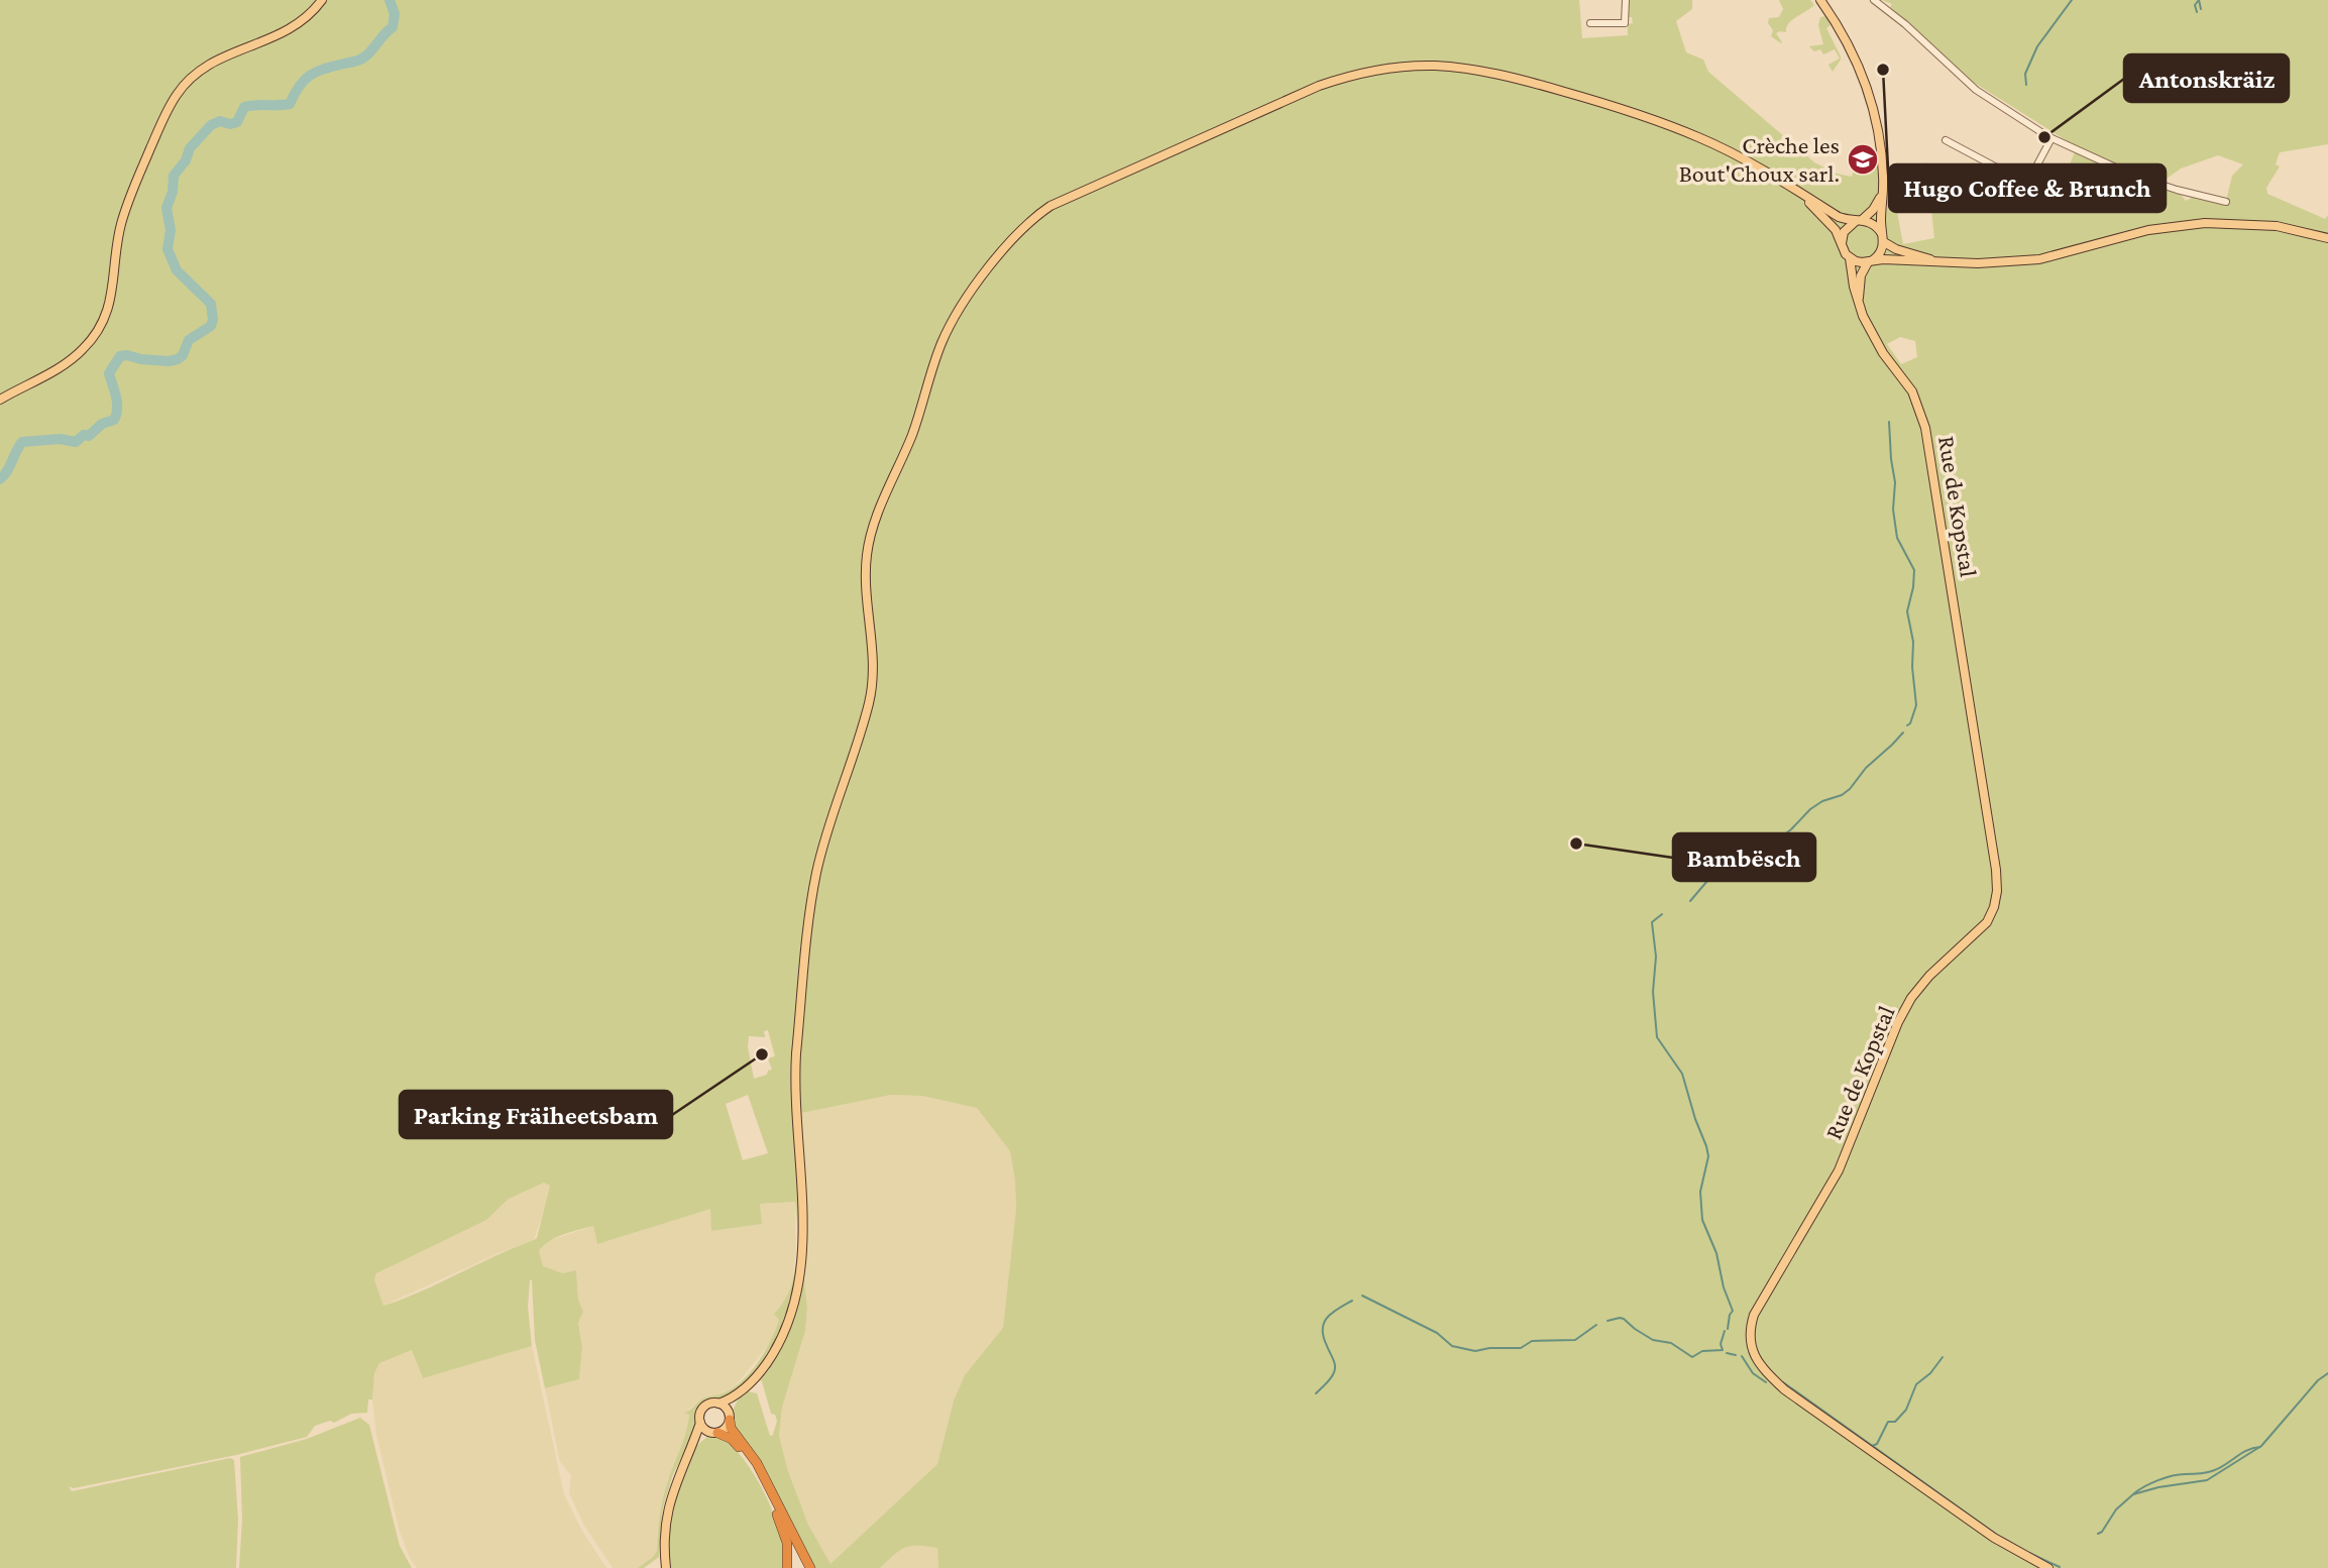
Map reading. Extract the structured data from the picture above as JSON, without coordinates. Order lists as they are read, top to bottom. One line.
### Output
{"streets":{"main road":["Rue de Kopstal"]},"places":{"other":["Hugo Coffee & Brunch","Antonskräiz","Bambësch","Parking Fräiheetsbam"],"school or university":["Crèche les Bout'Choux sarl."]}}
